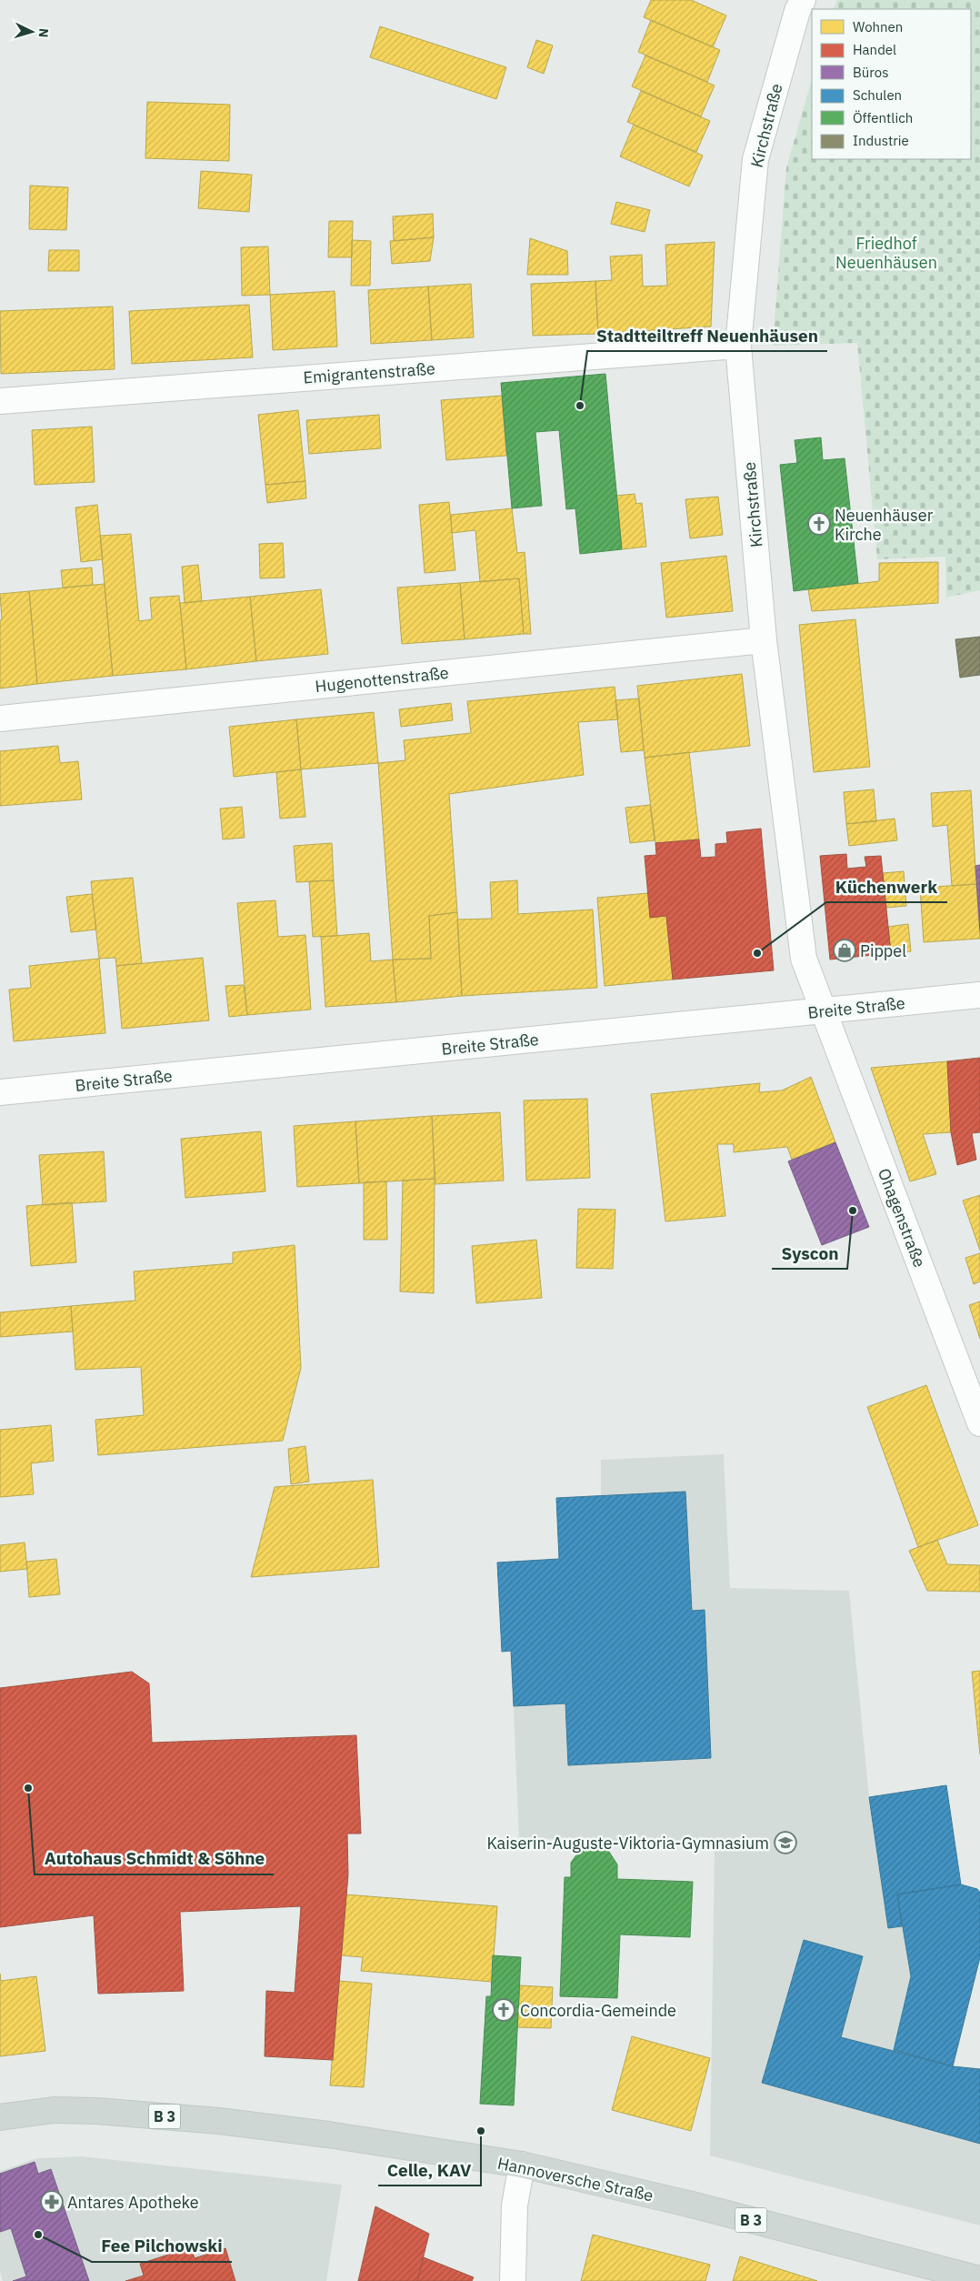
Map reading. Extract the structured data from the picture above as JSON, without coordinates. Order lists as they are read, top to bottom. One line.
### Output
{"streets":{"main road":["B 3","Hannoversche Straße"],"street":["Kirchstraße","Emigrantenstraße","Hugenottenstraße","Breite Straße","Ohagenstraße"]},"crossings":[["Kirchstraße","Emigrantenstraße"],["Kirchstraße","Hugenottenstraße"],["Kirchstraße","Breite Straße"],["Kirchstraße","Ohagenstraße"],["Breite Straße","Ohagenstraße"]],"parks":["Friedhof Neuenhäusen"],"places":{"other":["Stadtteiltreff Neuenhäusen","Küchenwerk","Syscon","Autohaus Schmidt & Söhne","Celle, KAV","Fee Pilchowski"],"church":["Neuenhäuser Kirche","Concordia-Gemeinde"],"shop":["Pippel"],"school or university":["Kaiserin-Auguste-Viktoria-Gymnasium"],"pharmacy":["Antares Apotheke"]},"legend":["Wohnen","Handel","Büros","Schulen","Öffentlich","Industrie"],"north":"right"}
